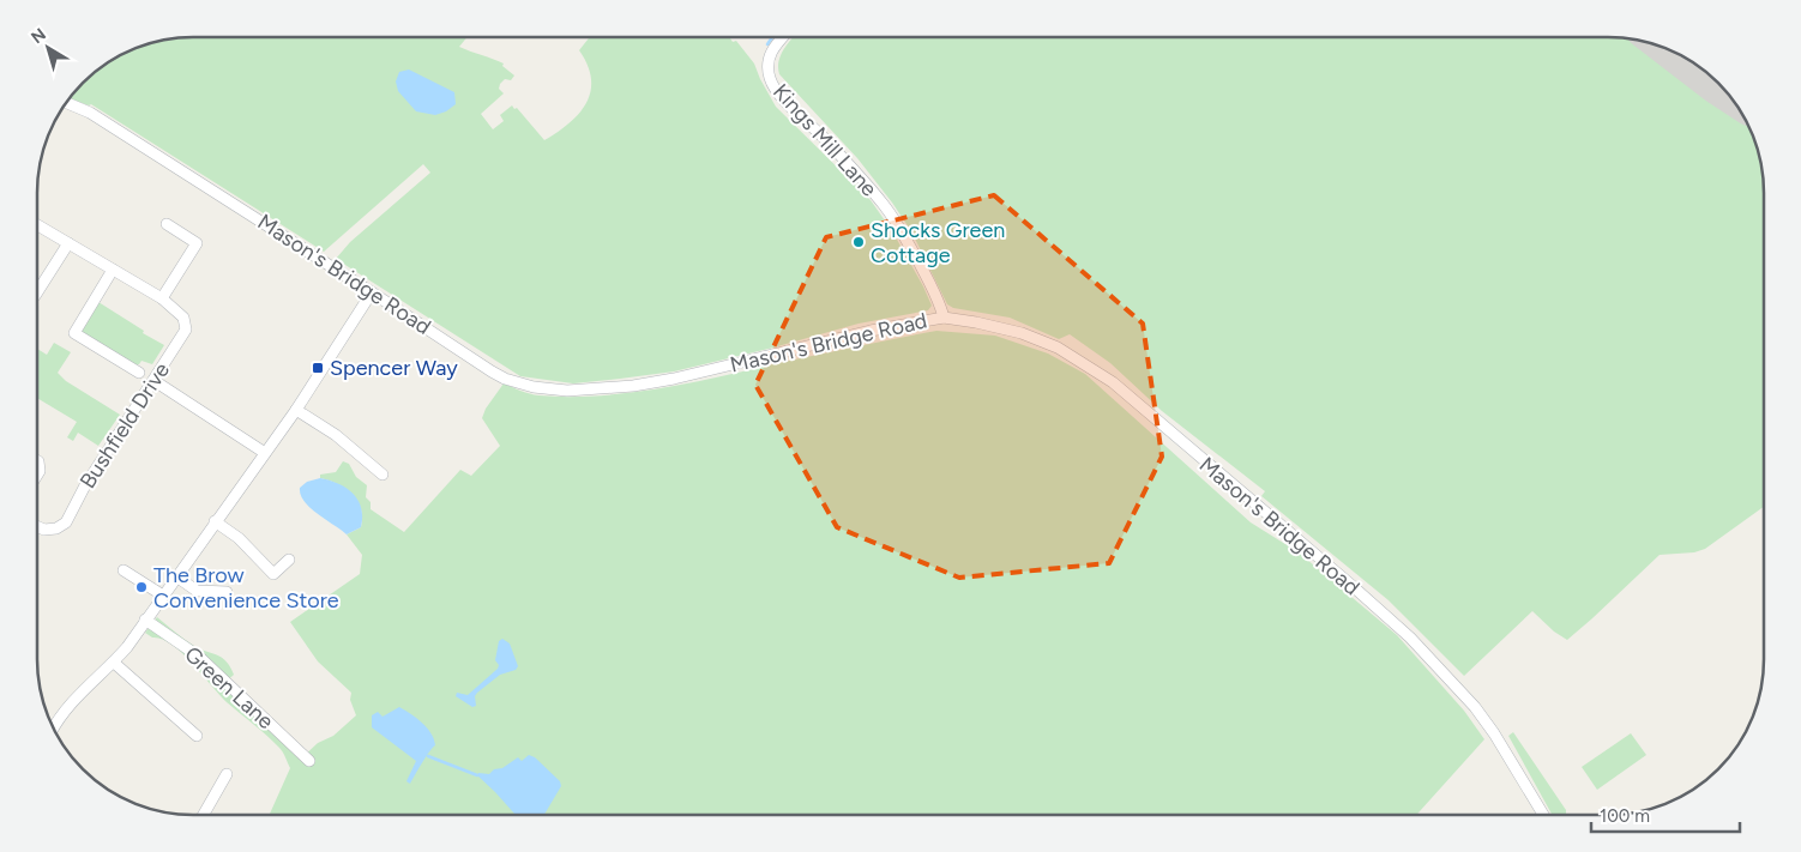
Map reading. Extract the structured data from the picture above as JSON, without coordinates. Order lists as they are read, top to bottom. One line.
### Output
{"streets":{"street":["Kings Mill Lane","Mason's Bridge Road","Bushfield Drive","Green Lane"]},"crossings":[["Kings Mill Lane","Mason's Bridge Road"]],"places":{"other":["Shocks Green Cottage","The Brow Convenience Store"],"transit":["Spencer Way"]},"scale_bar":"100 m","north":"top left"}
